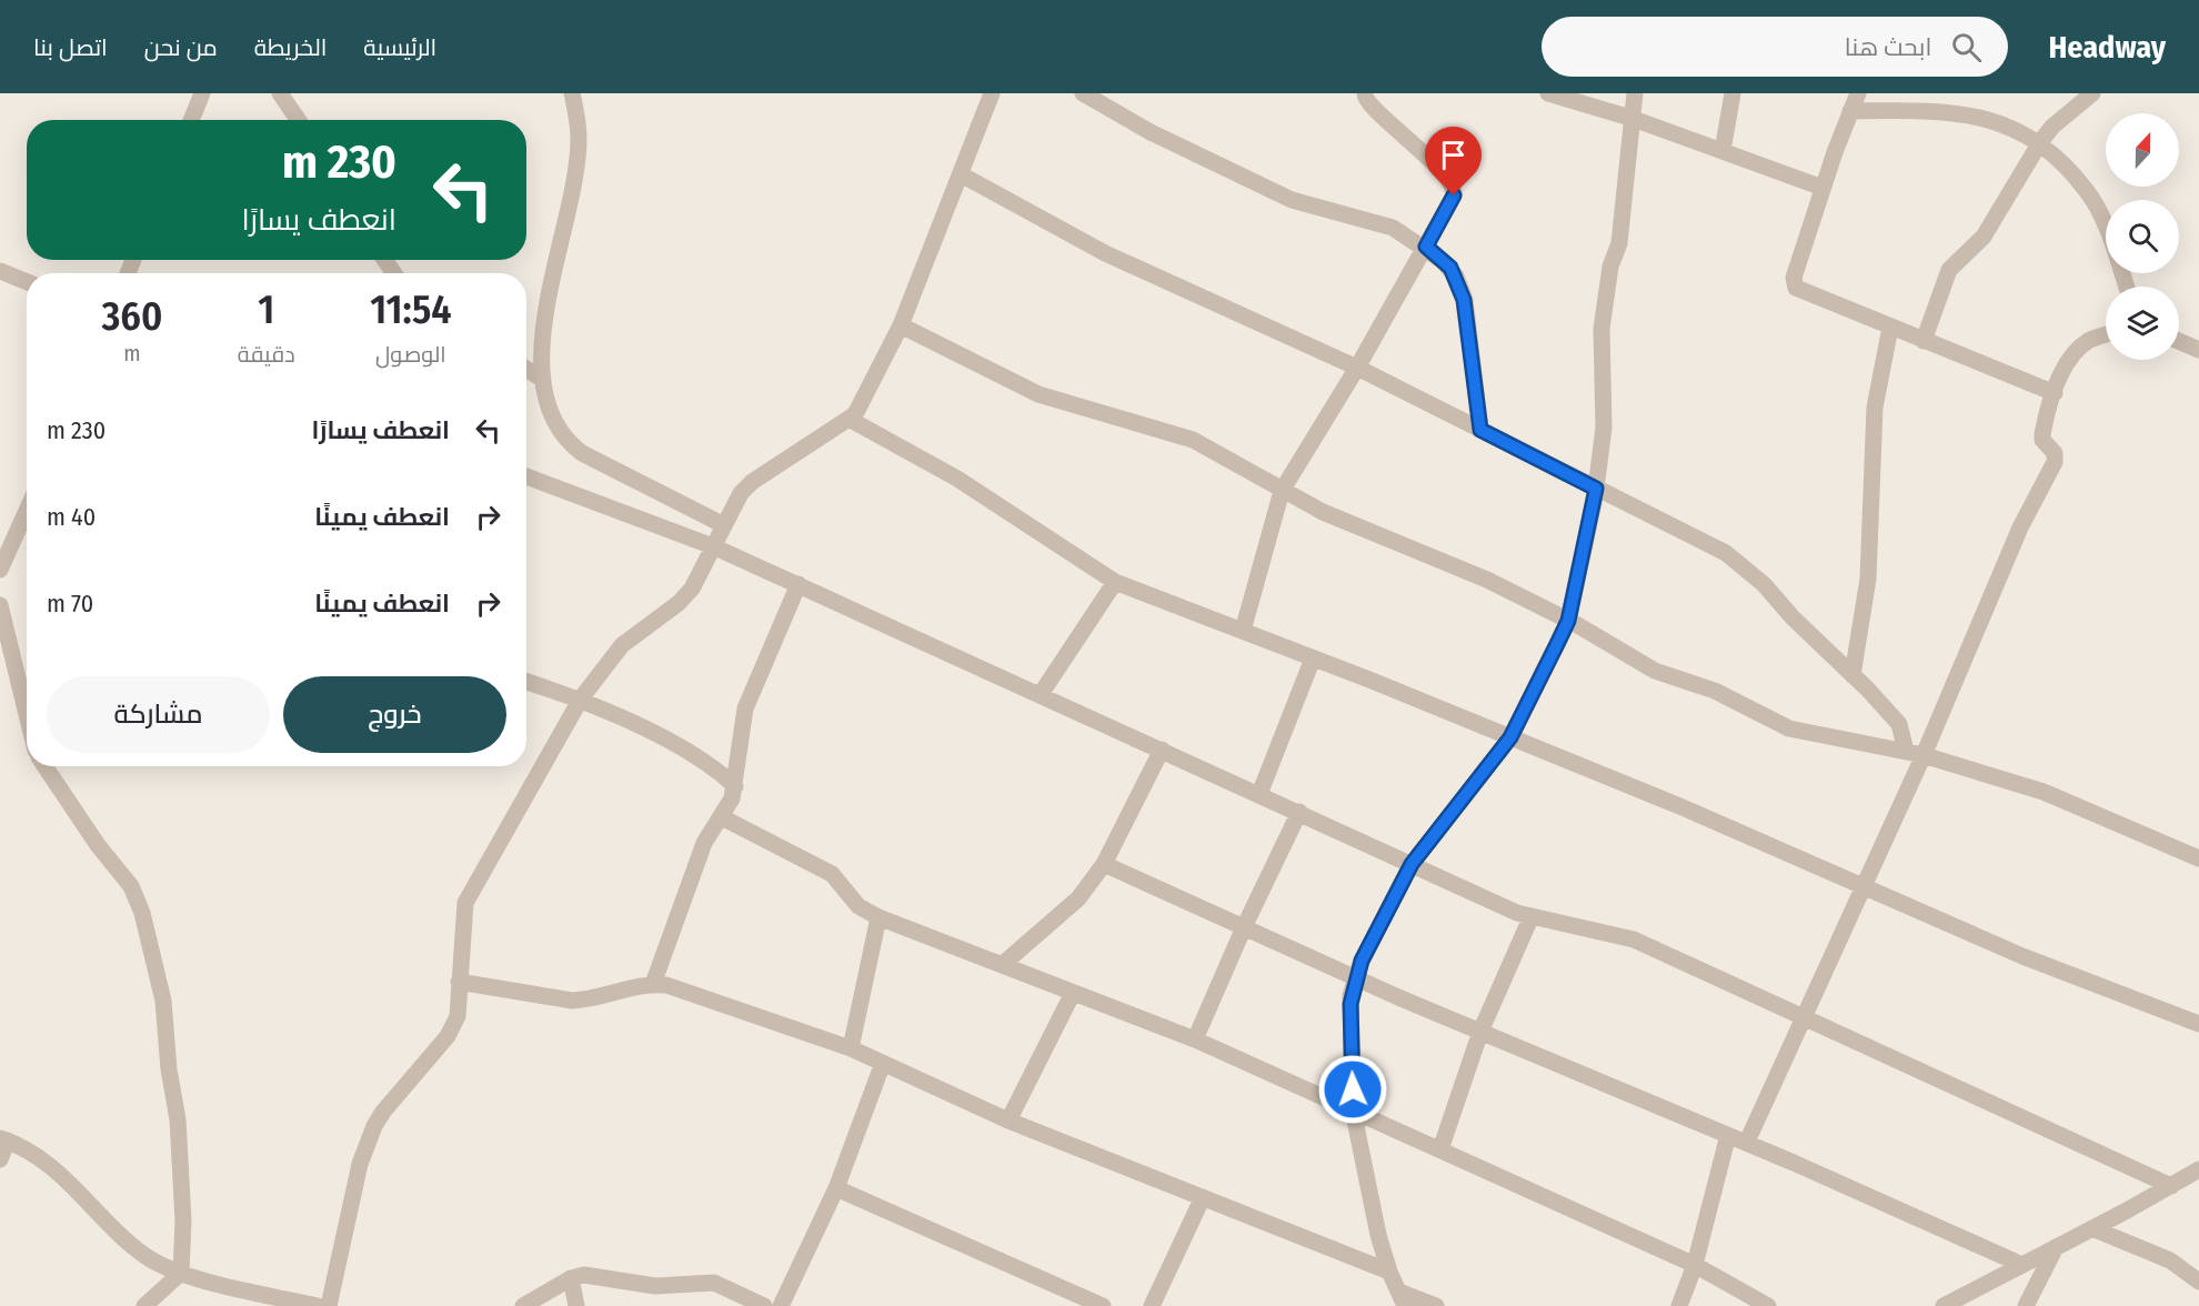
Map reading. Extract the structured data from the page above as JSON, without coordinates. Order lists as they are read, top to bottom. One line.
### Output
{"north":"top","page":{"header":"Headway","search":"ابحث هنا","nav":["الرئيسية","الخريطة","من نحن","اتصل بنا"],"turn":["230 m","انعطف يسارًا"],"eta":["11:54","الوصول","1","دقيقة","360","m"],"list":[{"name":"انعطف يسارًا","value":"230 m"},{"name":"انعطف يمينًا","value":"40 m"},{"name":"انعطف يمينًا","value":"70 m"}],"buttons":["خروج","مشاركة"]}}
